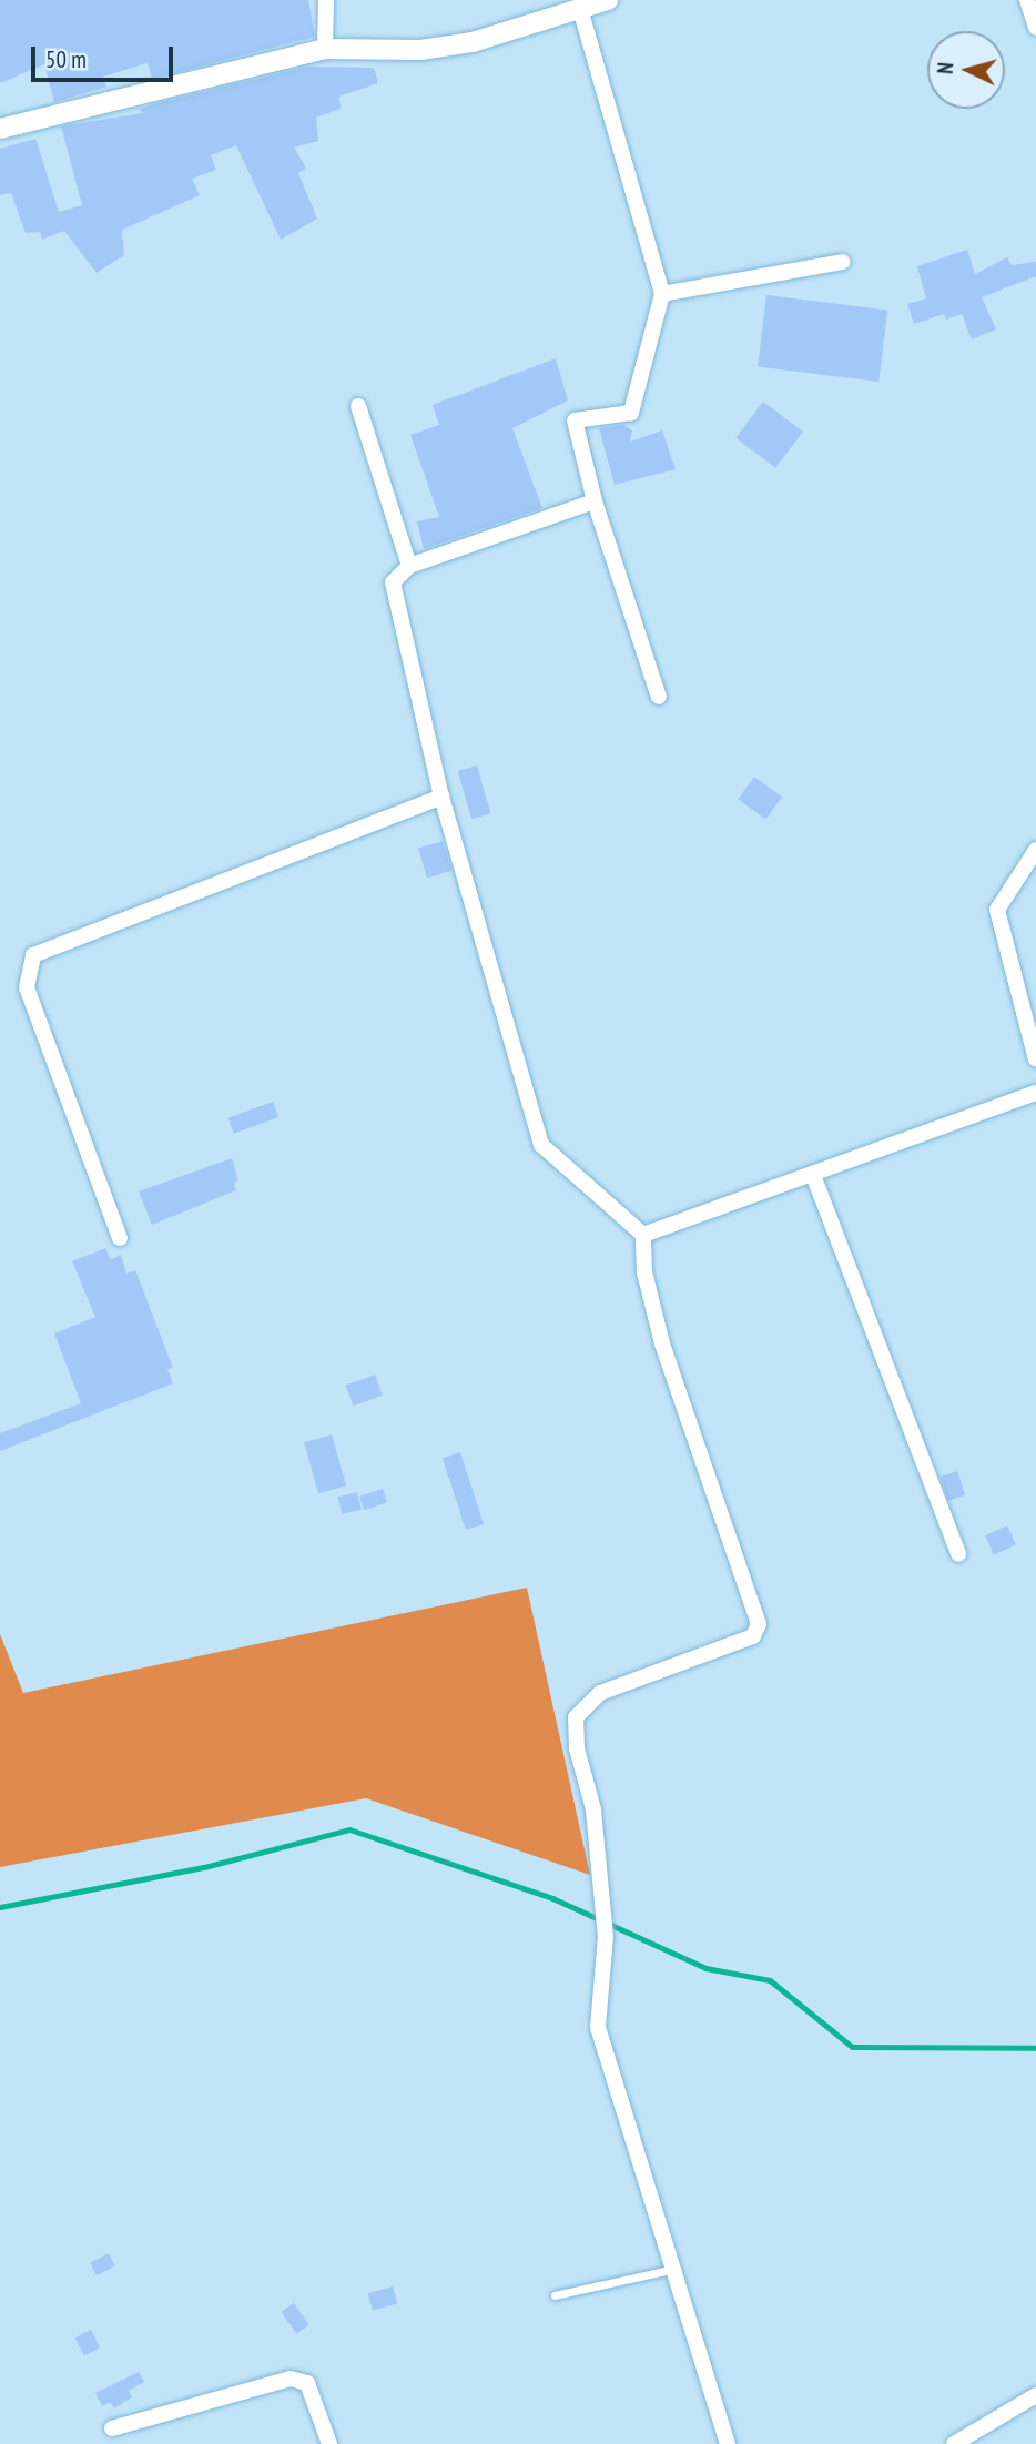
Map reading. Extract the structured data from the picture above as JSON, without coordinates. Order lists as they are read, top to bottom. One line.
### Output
{"scale_bar":"50 m","north":"left"}
